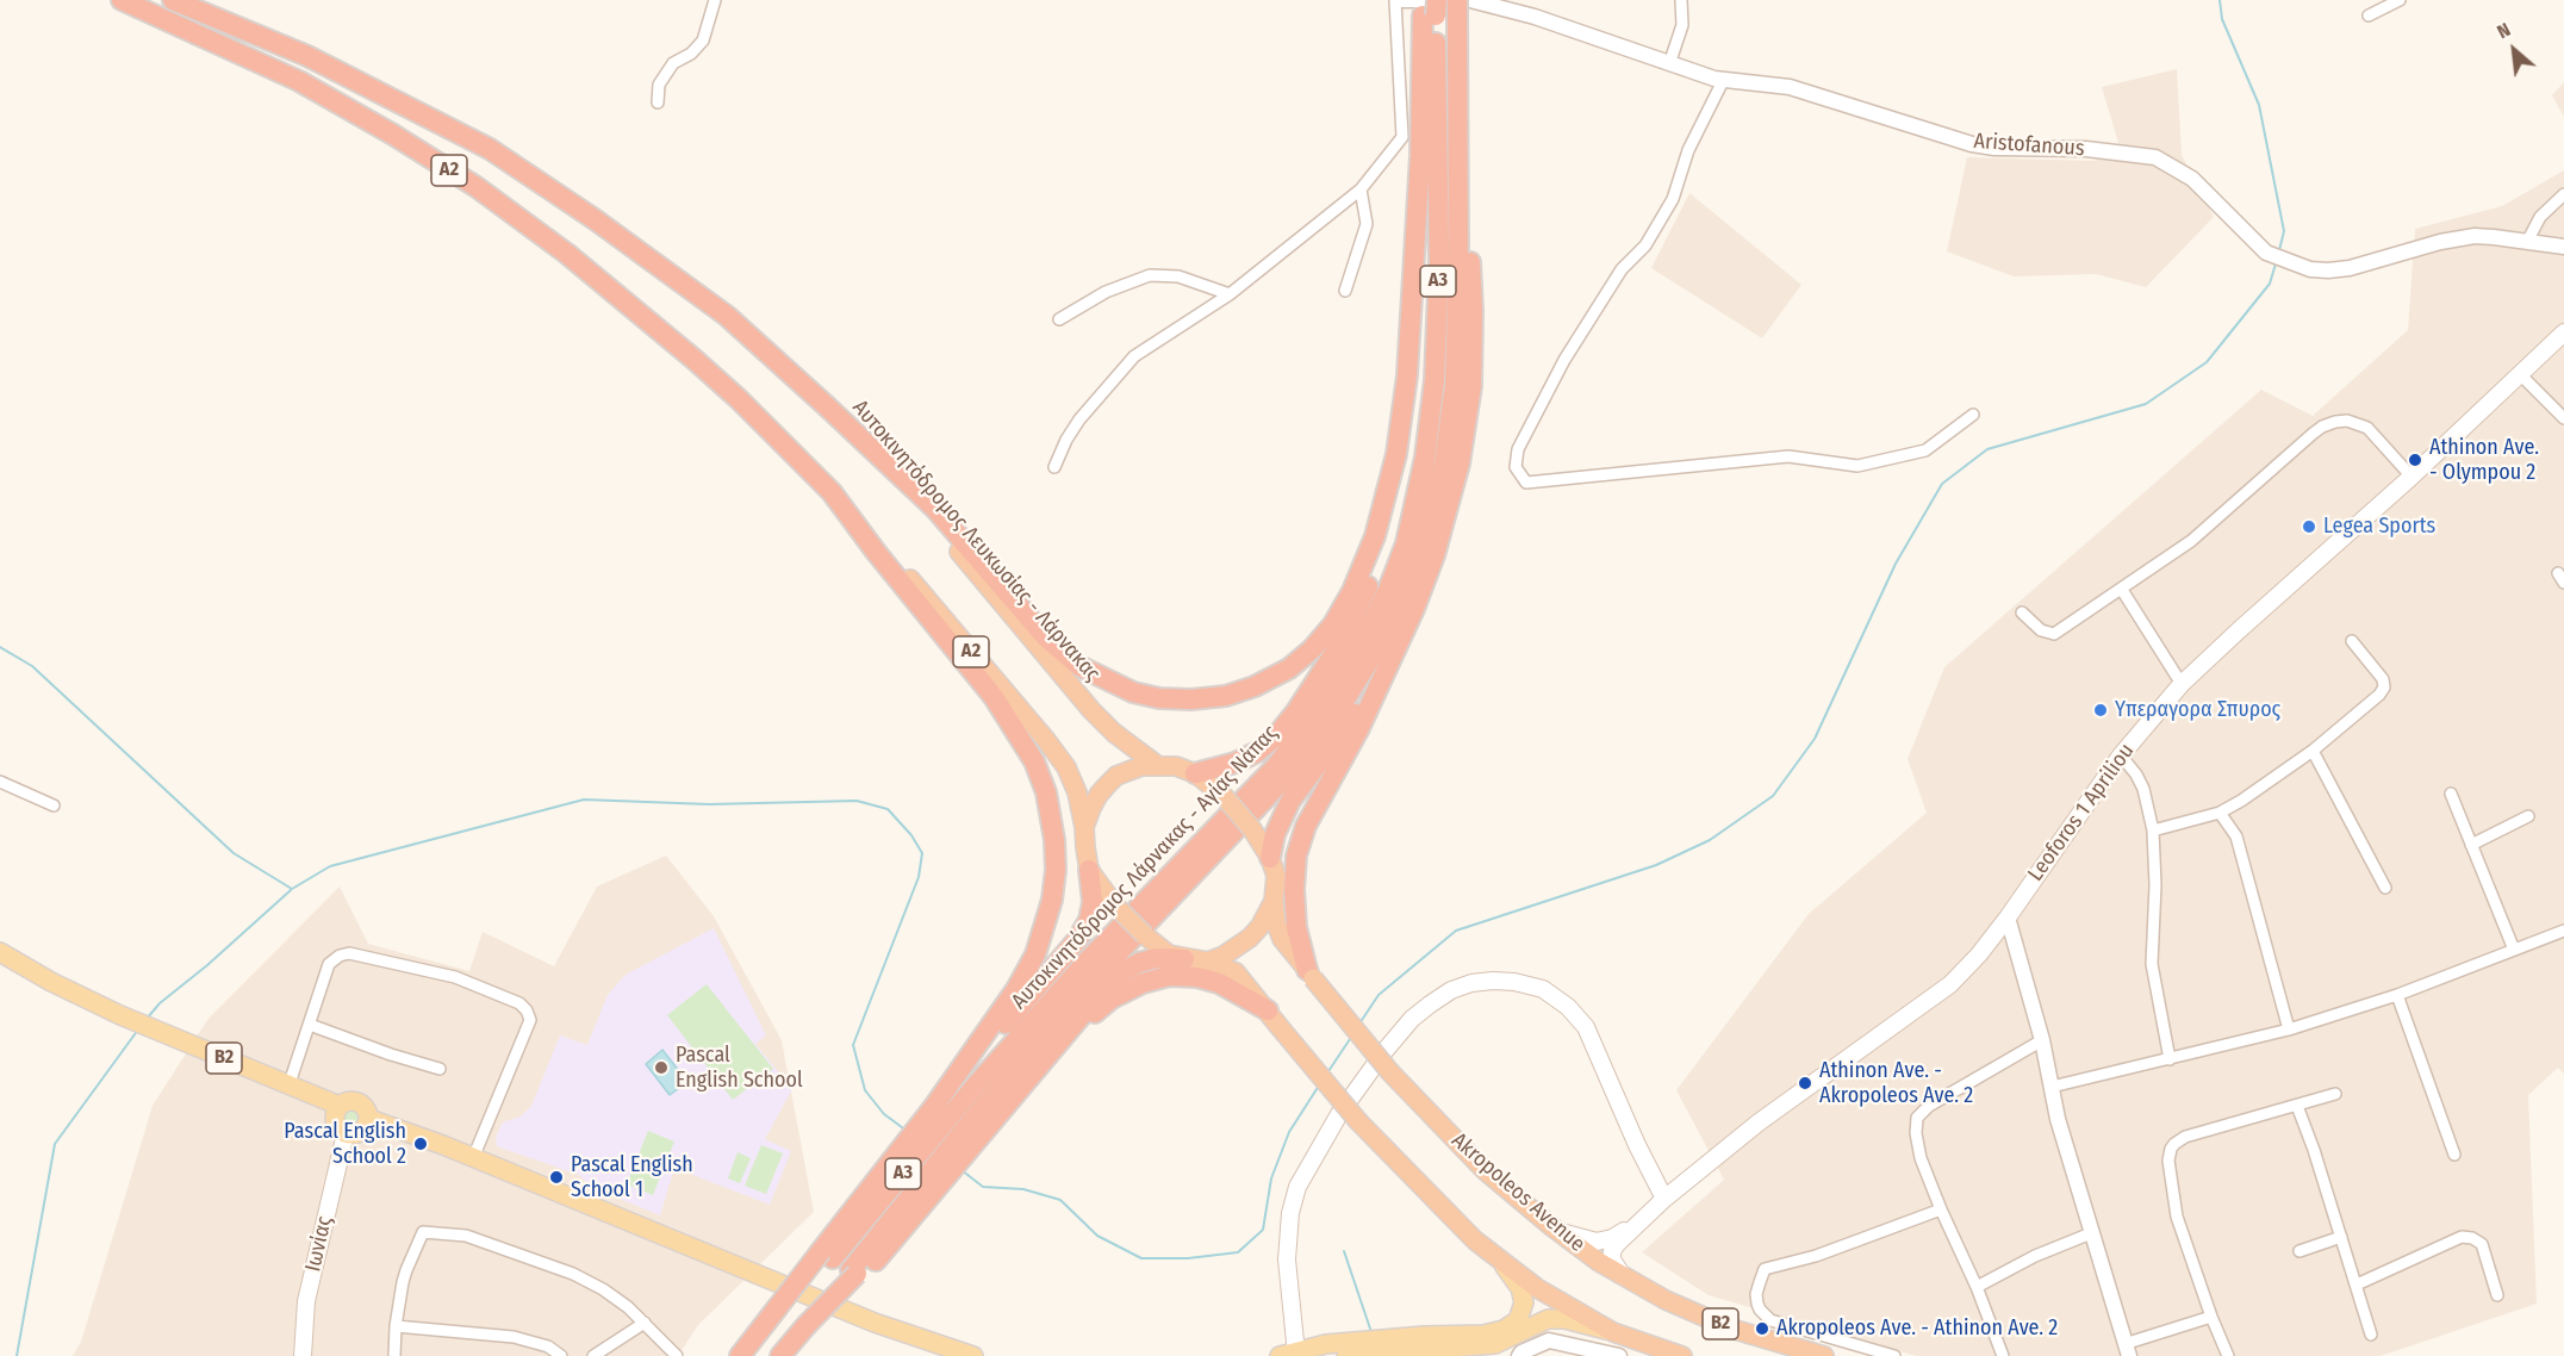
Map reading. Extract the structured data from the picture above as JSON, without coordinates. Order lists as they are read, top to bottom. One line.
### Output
{"streets":{"highway":["A2","A3","Αυτοκινητόδρομος Λευκωσίας - Λάρνακας","Αυτοκινητόδρομος Λάρνακας - Αγίας Νάπας","B2","Akropoleos Avenue"],"main road":["Leoforos 1 Apriliou","Ιωνίας"],"street":["Aristofanous"]},"crossings":[["Aristofanous","Αυτοκινητόδρομος Λάρνακας - Αγίας Νάπας"],["A2","Αυτοκινητόδρομος Λευκωσίας - Λάρνακας"],["A2","B2"],["Αυτοκινητόδρομος Λευκωσίας - Λάρνακας","B2"],["Leoforos 1 Apriliou","Akropoleos Avenue"],["B2","Akropoleos Avenue"],["B2","Ιωνίας"]],"places":["Athinon Ave. - Olympou 2","Legea Sports","Υπεραγορα Σπυρος","Pascal English School","Athinon Ave. - Akropoleos Ave. 2","Pascal English School 2","Pascal English School 1","Akropoleos Ave. - Athinon Ave. 2"],"north":"top left"}
